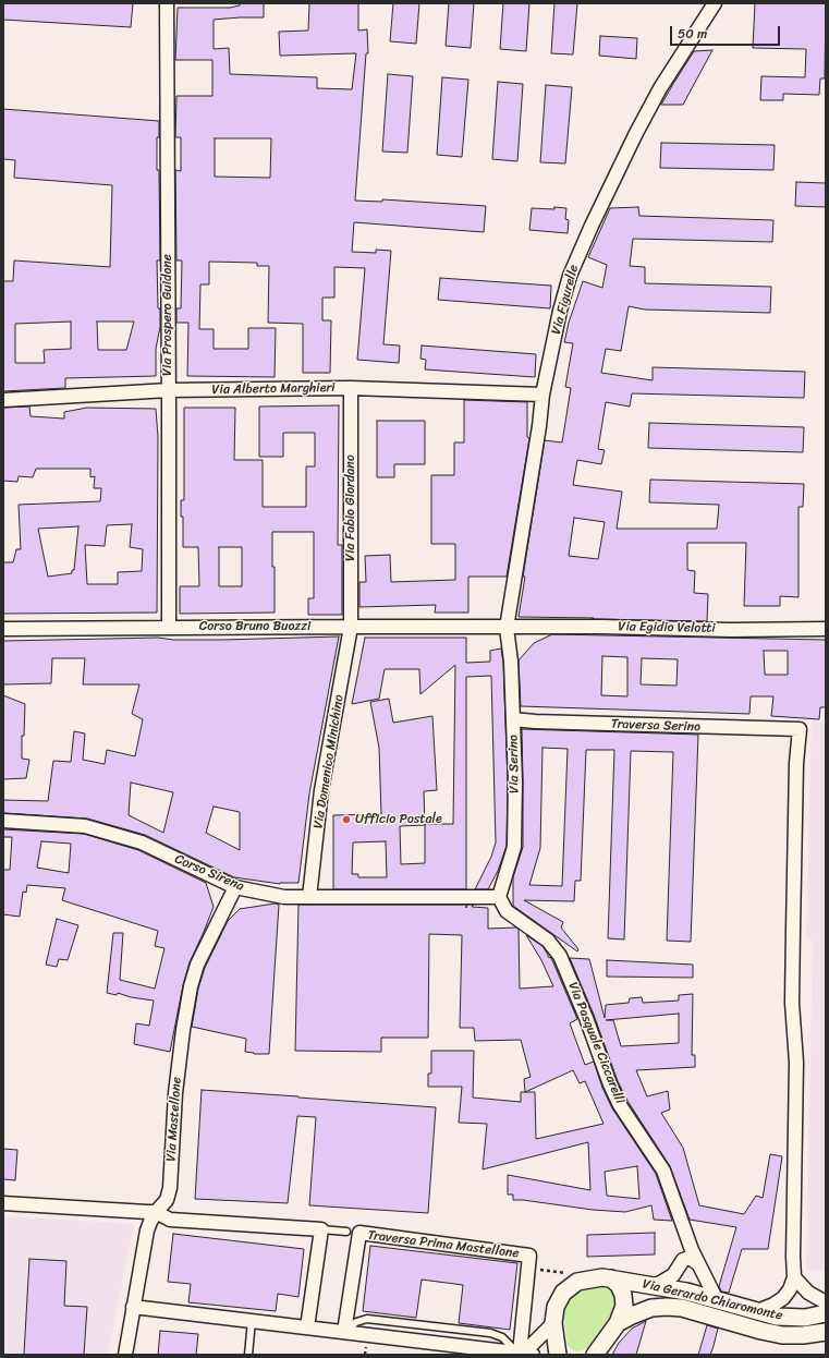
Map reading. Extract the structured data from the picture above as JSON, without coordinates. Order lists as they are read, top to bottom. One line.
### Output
{"streets":{"street":["Via Figurelle","Via Prospero Guidone","Via Alberto Marghieri","Via Fabio Giordano","Corso Bruno Buozzi","Via Egidio Velotti","Traversa Serino","Via Domenico Minichino","Via Serino","Corso Sirena","Via Pasquale Ciccarelli","Via Mastellone","Traversa Prima Mastellone","Via Gerardo Chiaromonte"]},"crossings":[["Via Figurelle","Via Alberto Marghieri"],["Via Figurelle","Corso Bruno Buozzi"],["Via Figurelle","Via Egidio Velotti"],["Via Figurelle","Via Serino"],["Via Prospero Guidone","Via Alberto Marghieri"],["Via Prospero Guidone","Corso Bruno Buozzi"],["Via Alberto Marghieri","Via Fabio Giordano"],["Via Fabio Giordano","Corso Bruno Buozzi"],["Via Fabio Giordano","Via Domenico Minichino"],["Corso Bruno Buozzi","Via Egidio Velotti"],["Corso Bruno Buozzi","Via Domenico Minichino"],["Corso Bruno Buozzi","Via Serino"],["Via Egidio Velotti","Via Serino"],["Traversa Serino","Via Serino"],["Via Domenico Minichino","Corso Sirena"],["Via Serino","Corso Sirena"],["Via Serino","Via Pasquale Ciccarelli"],["Corso Sirena","Via Pasquale Ciccarelli"],["Corso Sirena","Via Mastellone"],["Via Pasquale Ciccarelli","Via Gerardo Chiaromonte"]],"places":["Ufficio Postale"],"scale_bar":"50 m"}
